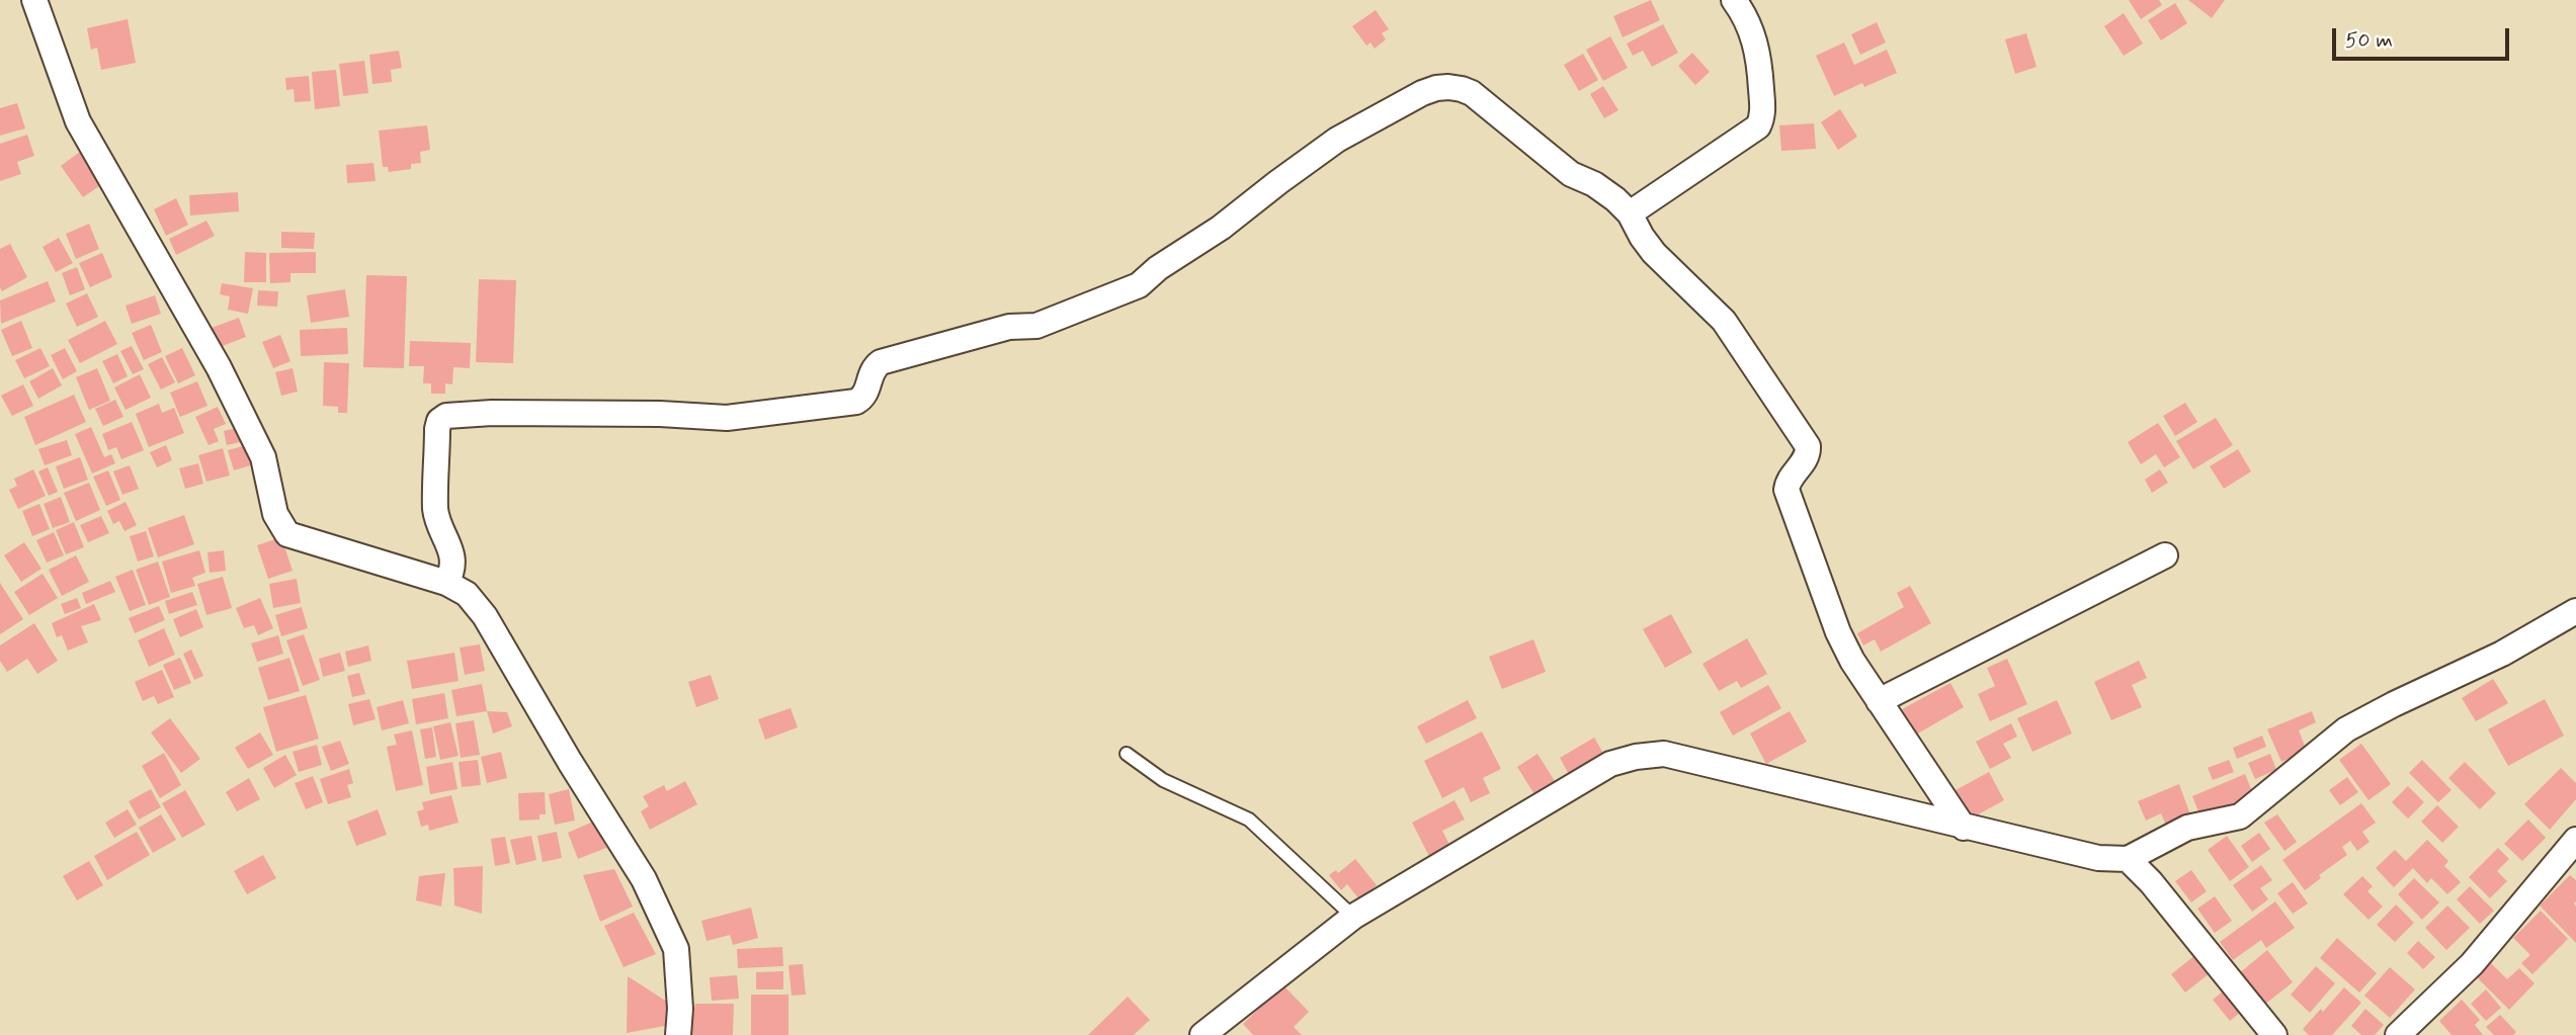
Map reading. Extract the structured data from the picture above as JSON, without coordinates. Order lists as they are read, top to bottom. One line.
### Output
{"scale_bar":"50 m"}
